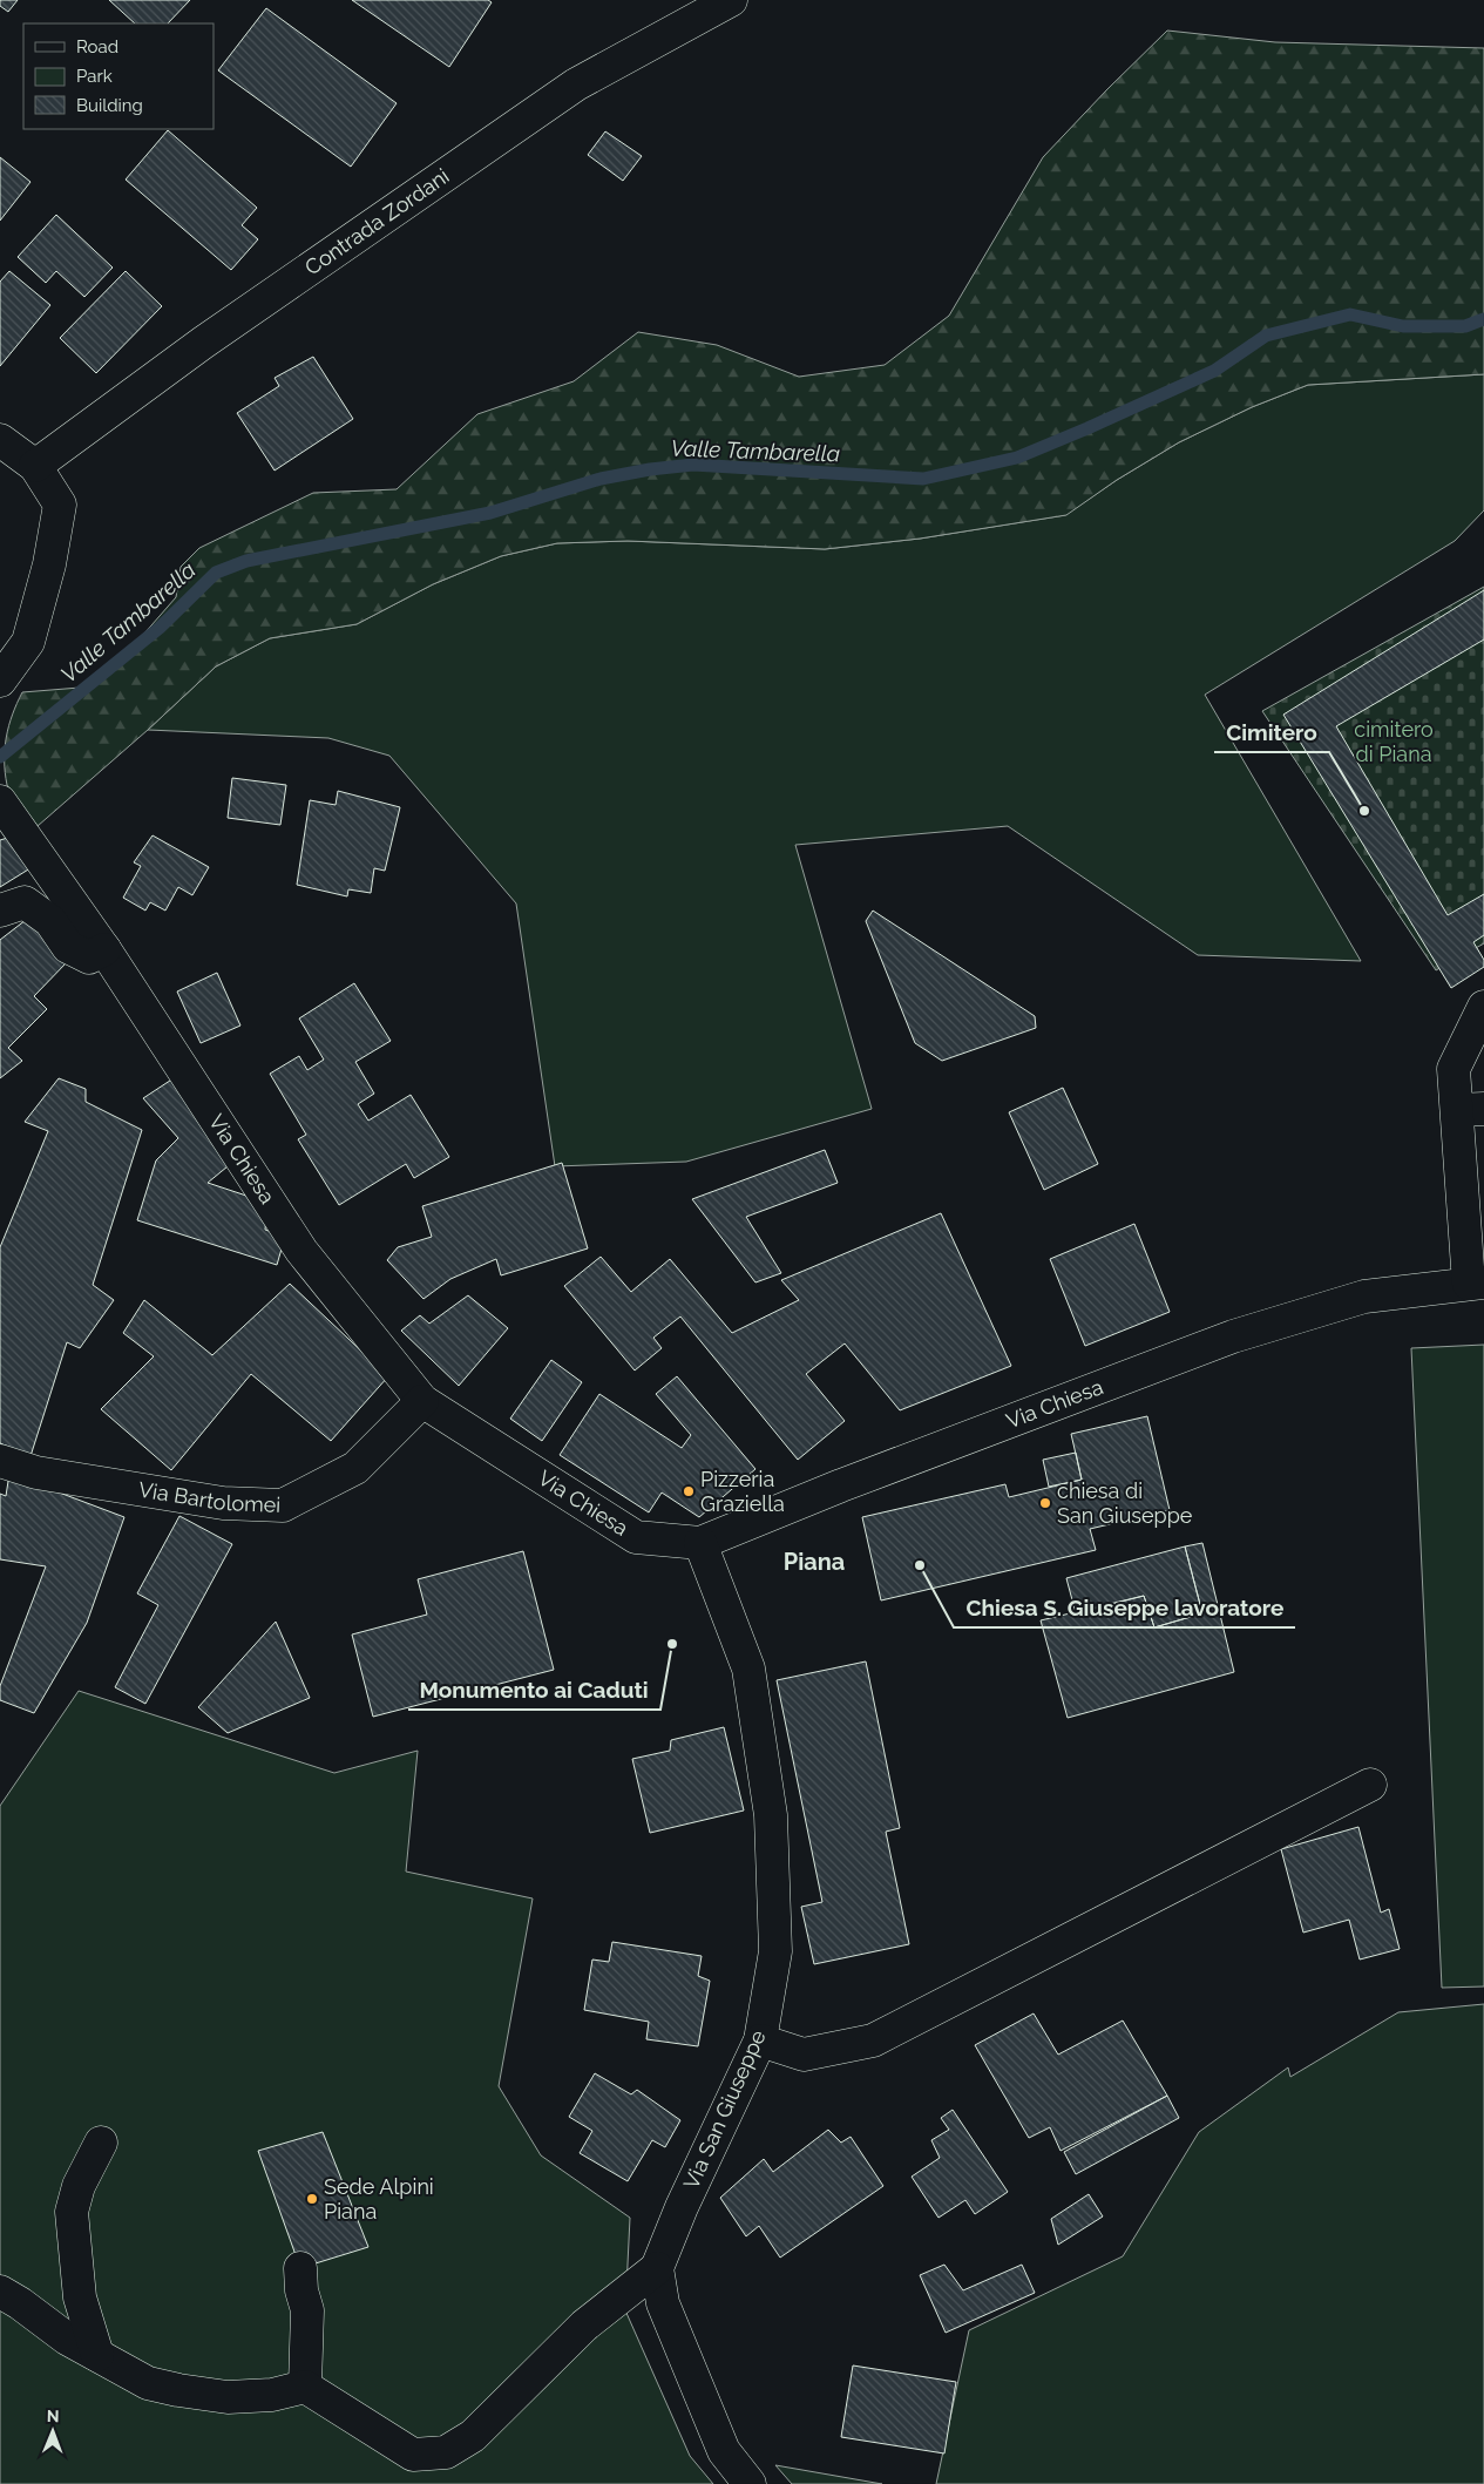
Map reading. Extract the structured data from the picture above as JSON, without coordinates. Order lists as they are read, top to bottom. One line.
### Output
{"streets":{"street":["Contrada Zordani","Via Chiesa","Via Bartolomei","Via San Giuseppe"]},"crossings":[["Via Chiesa","Via Bartolomei"],["Via Chiesa","Via San Giuseppe"]],"districts":["Piana"],"water":["Valle Tambarella"],"parks":["cimitero di Piana"],"places":["Cimitero","Pizzeria Graziella","chiesa di San Giuseppe","Chiesa S. Giuseppe lavoratore","Monumento ai Caduti","Sede Alpini Piana"],"legend":["Road","Park","Building"],"north":"top"}
